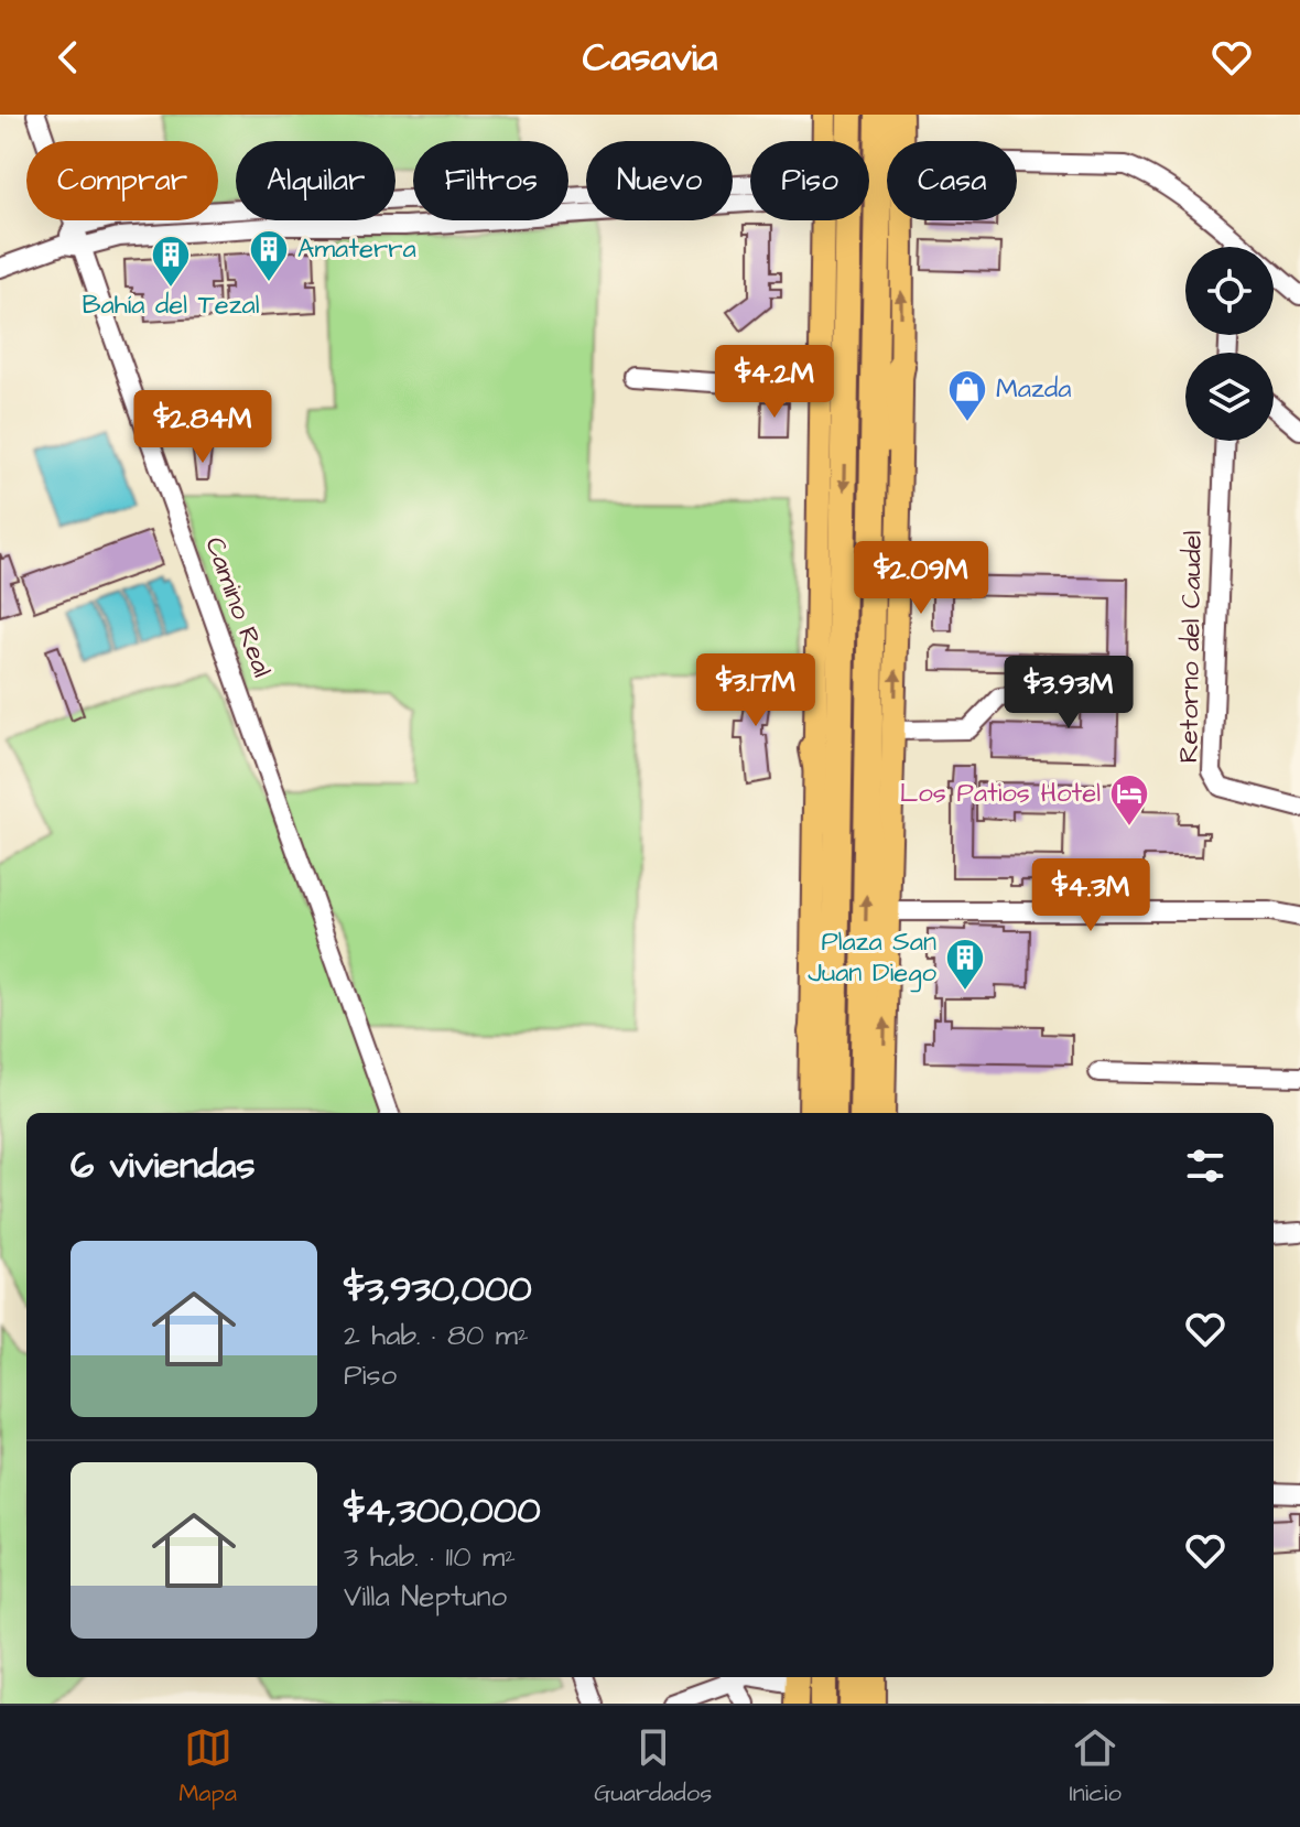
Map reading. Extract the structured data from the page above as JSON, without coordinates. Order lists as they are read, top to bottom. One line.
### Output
{"streets":{"street":["Camino Real","Retorno del Caudel"]},"places":{"building":["Amaterra","Bahía del Tezal","Plaza San Juan Diego"],"shop":["Mazda"],"hotel":["Los Patios Hotel"]},"page":{"header":"Casavia","chip":["Comprar","Alquilar","Filtros","Nuevo","Piso","Casa"],"price":["$4.2M","$2.84M","$2.09M","$3.17M","$3.93M","$4.3M"],"heading":"6 viviendas","list":[{"name":"$3,930,000","note":"2 hab. · 80 m² · Piso"},{"name":"$4,300,000","note":"3 hab. · 110 m² · Villa Neptuno"}],"tabs":["Mapa","Guardados","Inicio"]}}
